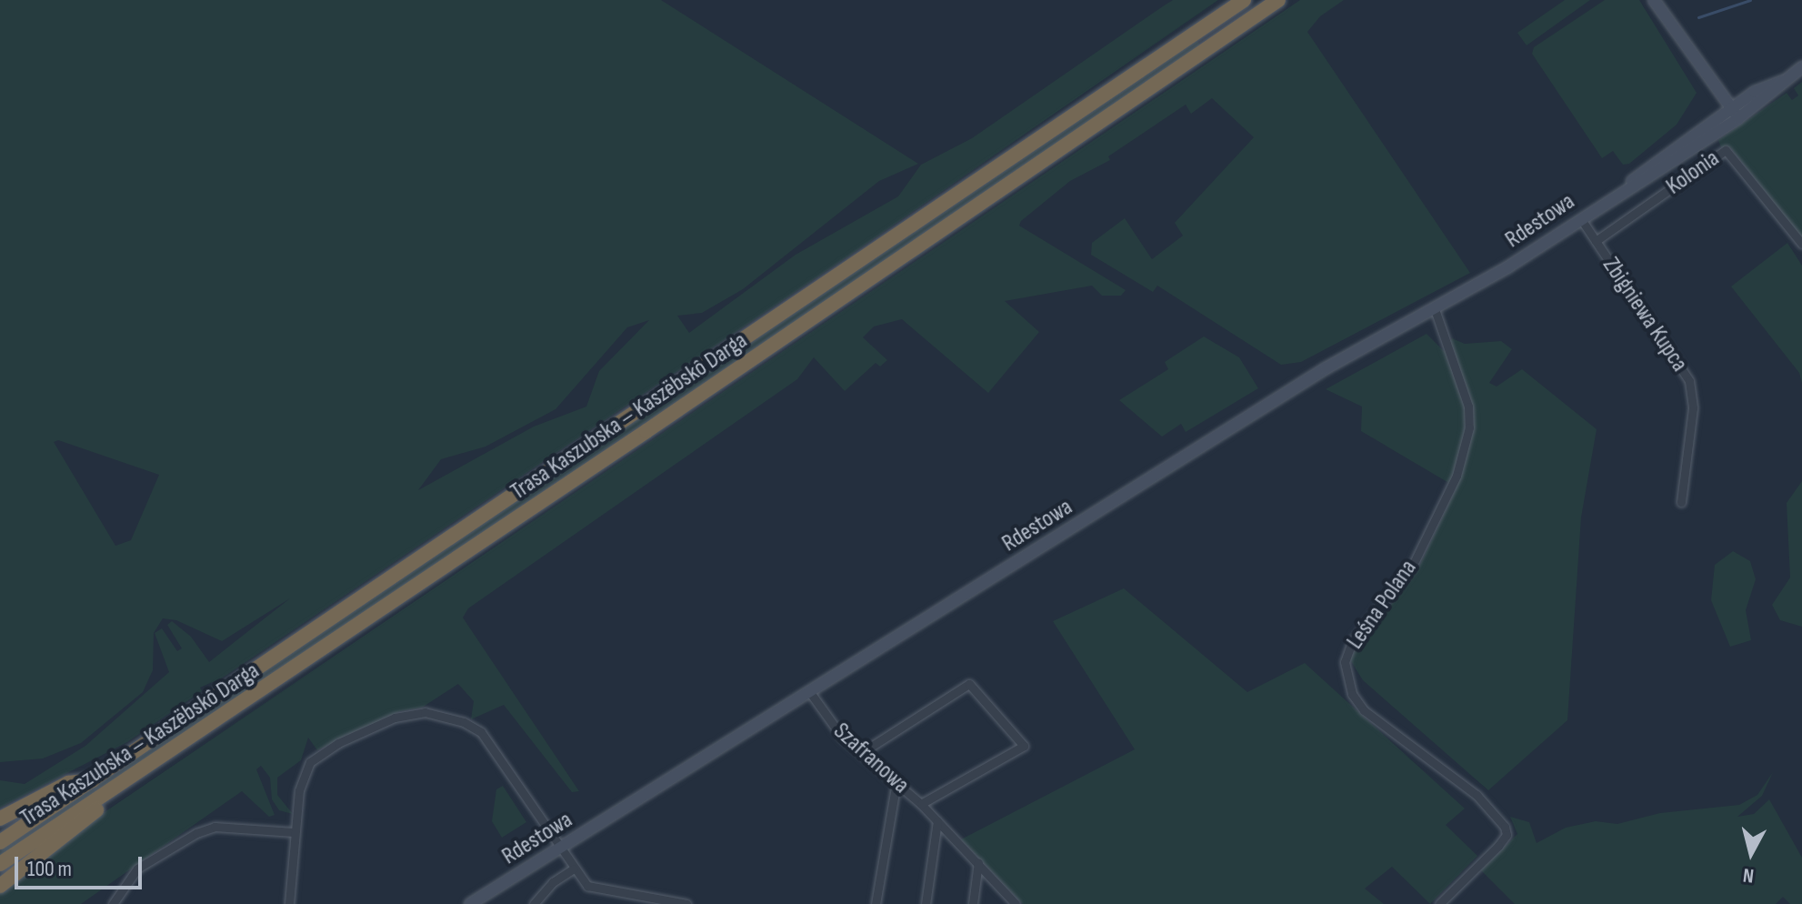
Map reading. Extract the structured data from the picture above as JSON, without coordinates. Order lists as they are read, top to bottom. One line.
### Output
{"streets":{"highway":["Trasa Kaszubska – Kaszëbskô Darga"],"street":["Kolonia","Rdestowa","Zbigniewa Kupca","Leśna Polana","Szafranowa"]},"crossings":[["Kolonia","Zbigniewa Kupca"],["Rdestowa","Zbigniewa Kupca"],["Rdestowa","Leśna Polana"],["Rdestowa","Szafranowa"]],"scale_bar":"100 m","north":"bottom"}
